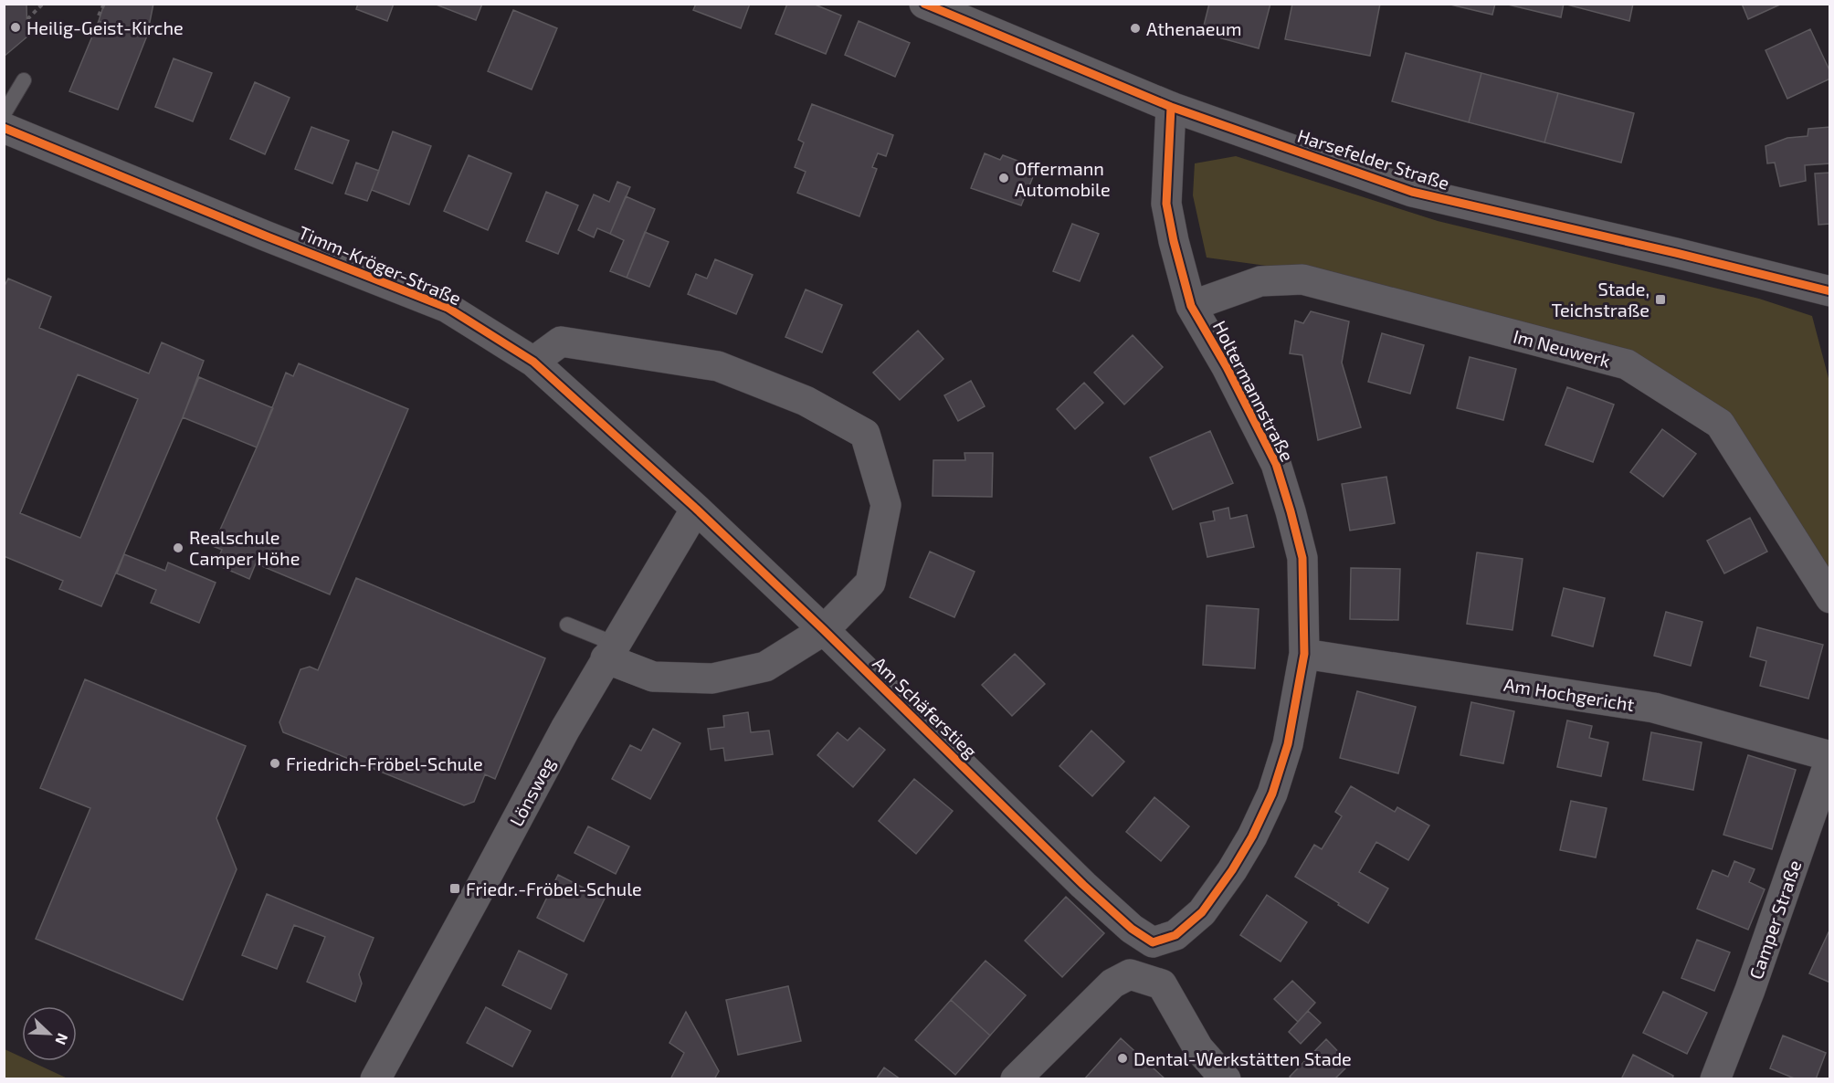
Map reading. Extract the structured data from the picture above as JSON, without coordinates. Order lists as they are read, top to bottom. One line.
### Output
{"streets":{"street":["Harsefelder Straße","Timm-Kröger-Straße","Im Neuwerk","Holtermannstraße","Am Hochgericht","Am Schäferstieg","Lönsweg","Camper Straße"]},"crossings":[["Harsefelder Straße","Holtermannstraße"],["Timm-Kröger-Straße","Am Schäferstieg"],["Timm-Kröger-Straße","Lönsweg"],["Im Neuwerk","Holtermannstraße"],["Holtermannstraße","Am Hochgericht"],["Holtermannstraße","Am Schäferstieg"],["Am Hochgericht","Camper Straße"],["Am Schäferstieg","Lönsweg"]],"places":{"other":["Heilig-Geist-Kirche","Athenaeum","Offermann Automobile","Realschule Camper Höhe","Friedrich-Fröbel-Schule","Dental-Werkstätten Stade"],"transit":["Stade, Teichstraße","Friedr.-Fröbel-Schule"]},"north":"bottom right"}
